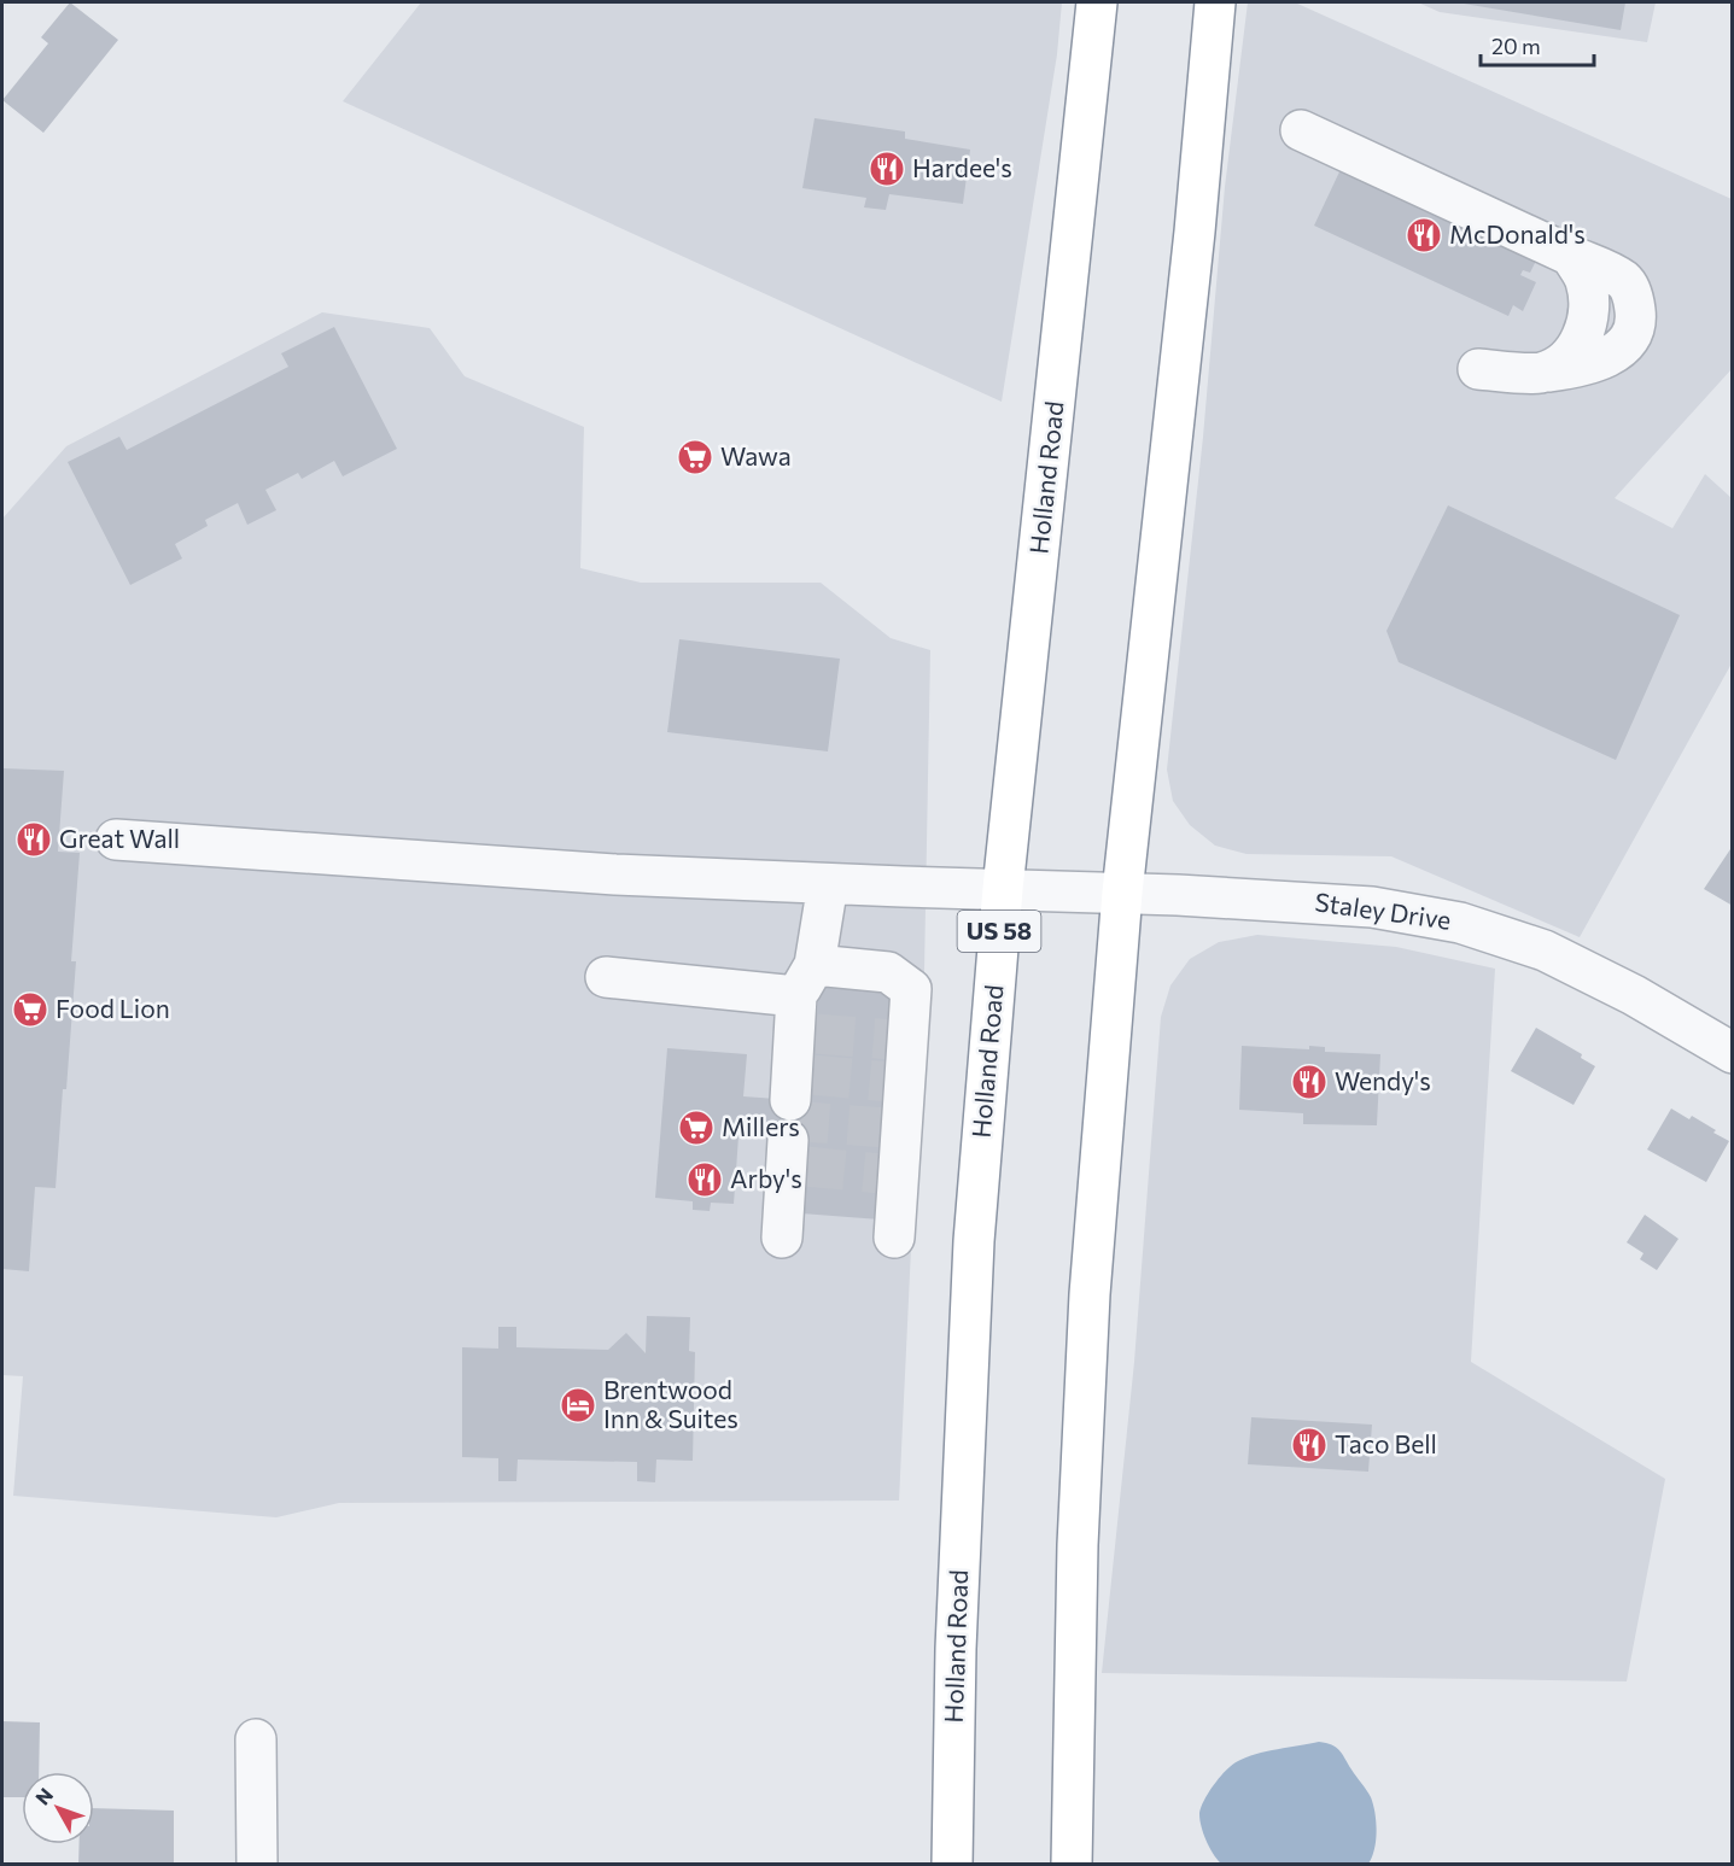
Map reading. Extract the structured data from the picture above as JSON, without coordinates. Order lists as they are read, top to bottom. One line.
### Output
{"streets":{"highway":["Holland Road","US 58"],"street":["Staley Drive"]},"crossings":[["Holland Road","Staley Drive"]],"places":{"restaurant":["Hardee's","McDonald's","Great Wall","Wendy's","Arby's","Taco Bell"],"supermarket":["Wawa","Food Lion","Millers"],"hotel":["Brentwood Inn & Suites"]},"scale_bar":"20 m","north":"top left"}
